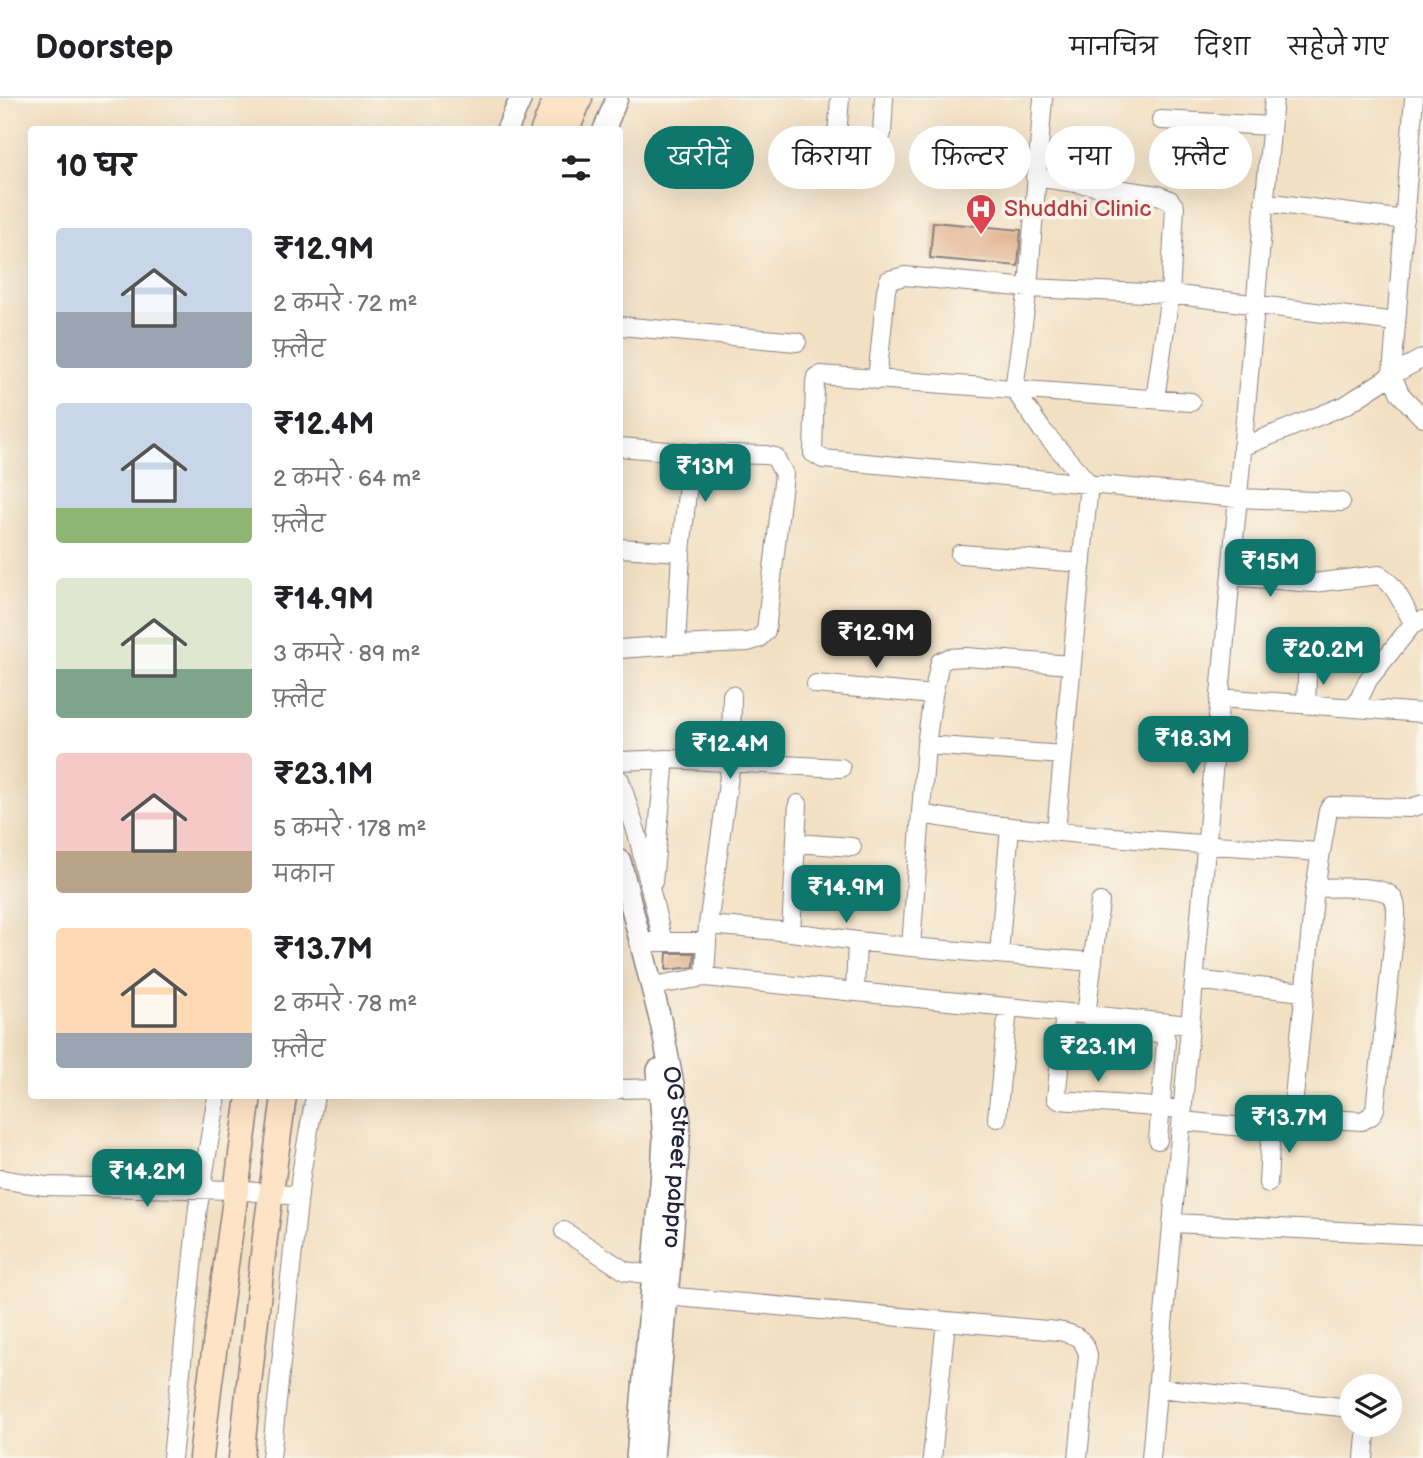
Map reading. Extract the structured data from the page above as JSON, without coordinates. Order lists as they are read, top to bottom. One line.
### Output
{"streets":{"street":["OG Street pabpro"]},"places":{"hospital":["Shuddhi Clinic"]},"page":{"header":"Doorstep","nav":["मानचित्र","दिशा","सहेजे गए"],"chip":["खरीदें","किराया","फ़िल्टर","नया","फ़्लैट"],"heading":"10 घर","list":[{"name":"₹12.9M","note":"2 कमरे · 72 m² · फ़्लैट"},{"name":"₹12.4M","note":"2 कमरे · 64 m² · फ़्लैट"},{"name":"₹14.9M","note":"3 कमरे · 89 m² · फ़्लैट"},{"name":"₹23.1M","note":"5 कमरे · 178 m² · मकान"},{"name":"₹13.7M","note":"2 कमरे · 78 m² · फ़्लैट"}],"price":["₹13M","₹15M","₹12.9M","₹20.2M","₹18.3M","₹12.4M","₹14.9M","₹23.1M","₹13.7M","₹14.2M"]}}
